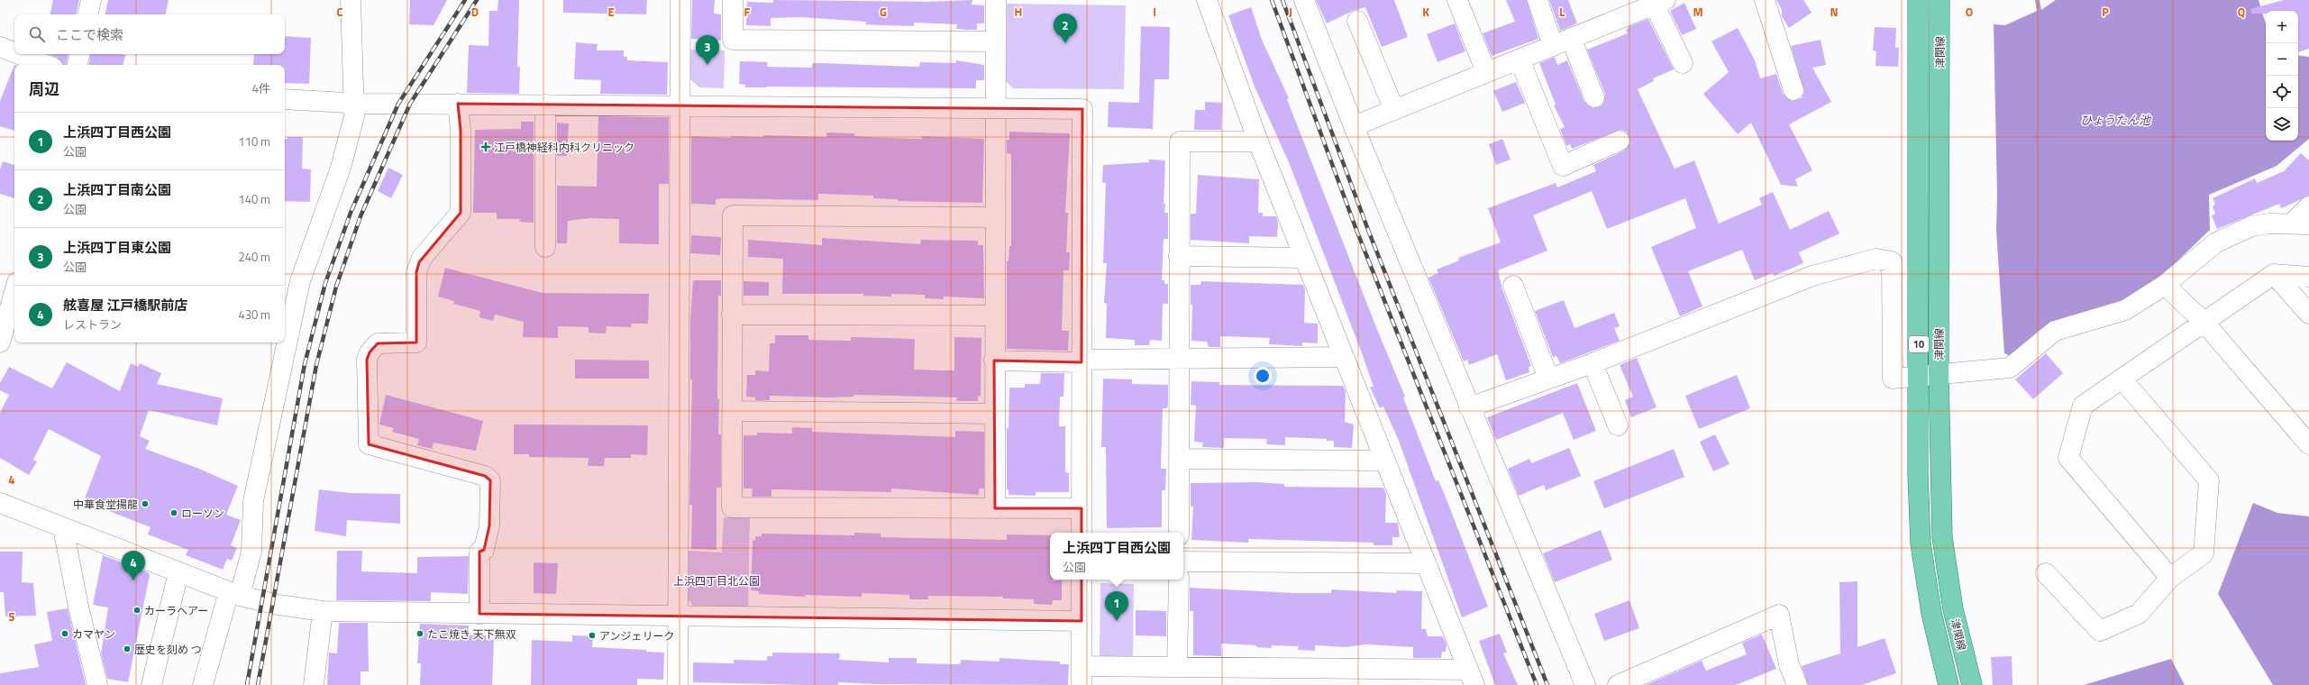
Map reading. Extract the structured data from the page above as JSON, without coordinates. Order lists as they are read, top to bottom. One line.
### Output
{"streets":{"main road":["津関線","10"]},"water":["ひょうたん池"],"parks":["上浜四丁目北公園"],"places":{"health":["江戸橋神経科内科クリニック"],"other":["中華食堂揚龍","ローソン","カーラヘアー","カマヤン","たこ焼き 天下無双","アンジェリーク","歴史を刻め つ"]},"page":{"map_buttons":["+","−"],"pins":["2","3","4","1"],"search":"ここで検索","heading":["周辺","4件"],"list":[{"mark":"1","name":"上浜四丁目西公園","note":"公園","value":"110 m"},{"mark":"2","name":"上浜四丁目南公園","note":"公園","value":"140 m"},{"mark":"3","name":"上浜四丁目東公園","note":"公園","value":"240 m"},{"mark":"4","name":"舷喜屋 江戸橋駅前店","note":"レストラン","value":"430 m"}],"popup":["上浜四丁目西公園","公園"]},"grid":{"columns":["C","D","E","F","G","H","I","J","K","L","M","N","O","P","Q"],"rows":["4","5"]}}
